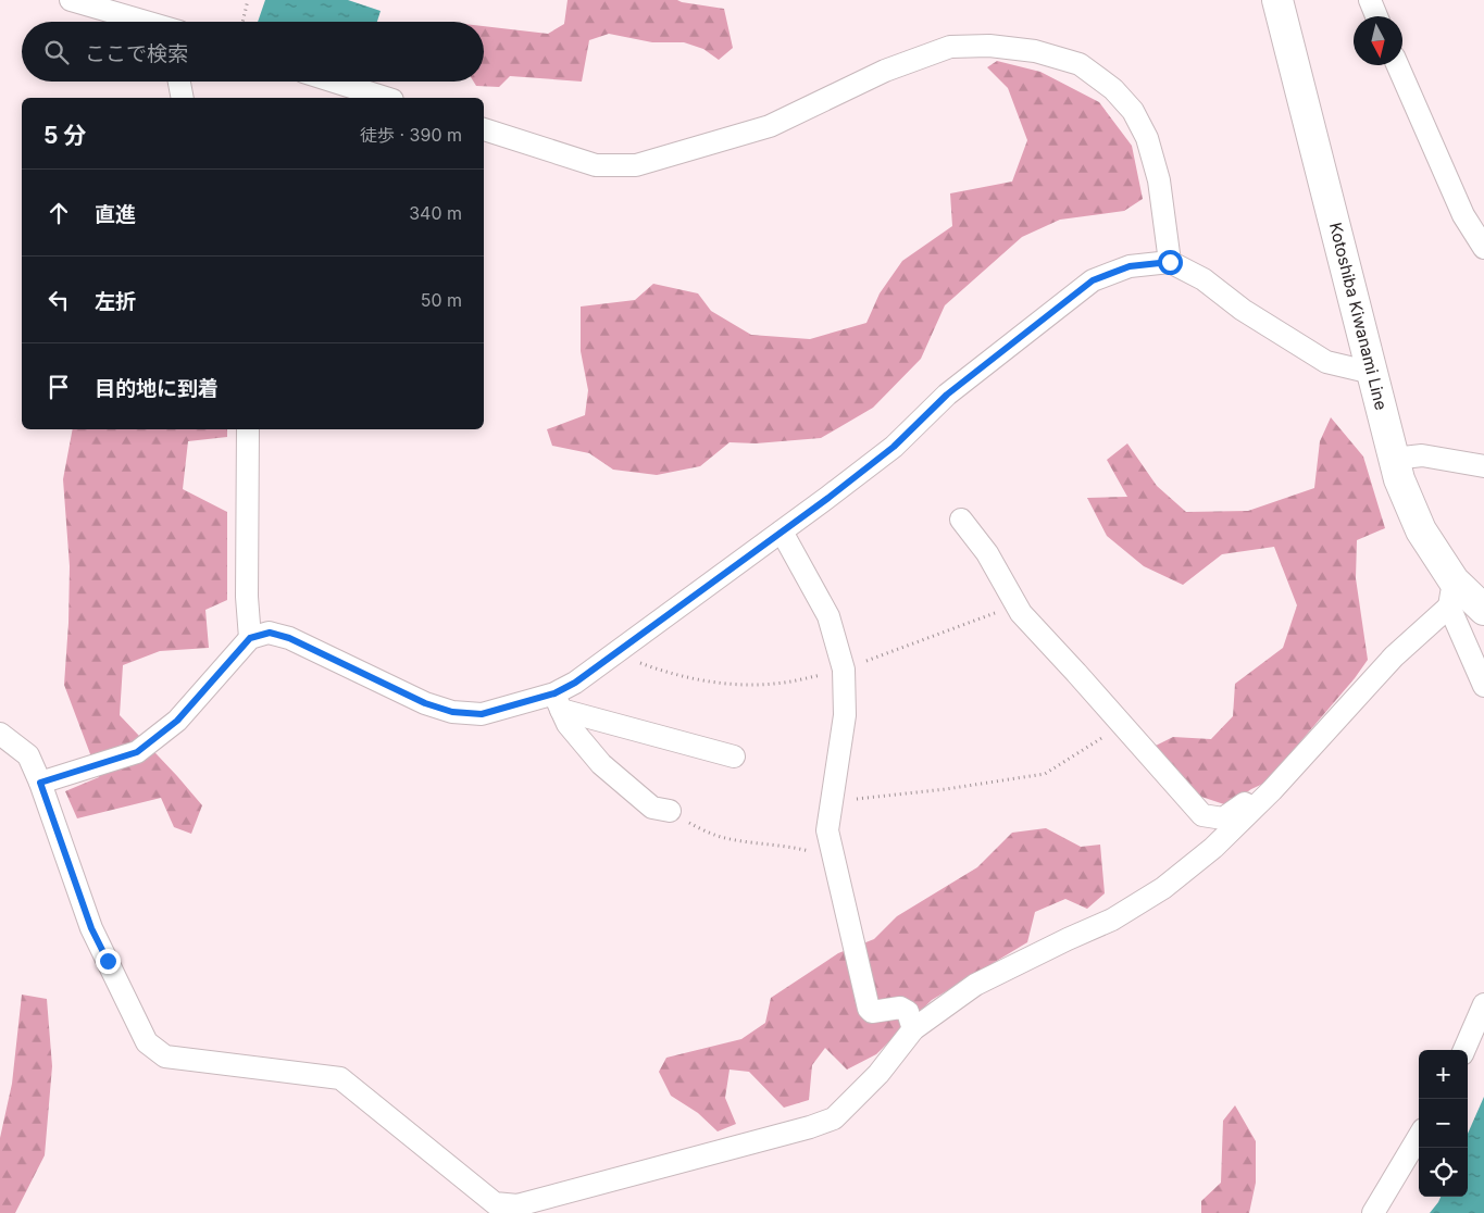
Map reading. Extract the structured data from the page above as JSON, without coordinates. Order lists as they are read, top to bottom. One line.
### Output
{"streets":{"main road":["Kotoshiba Kiwanami Line"]},"north":"bottom","page":{"search":"ここで検索","heading":["5 分","徒歩 · 390 m"],"list":[["直進","340 m"],["左折","50 m"],"目的地に到着"],"map_buttons":["+","−"]}}
